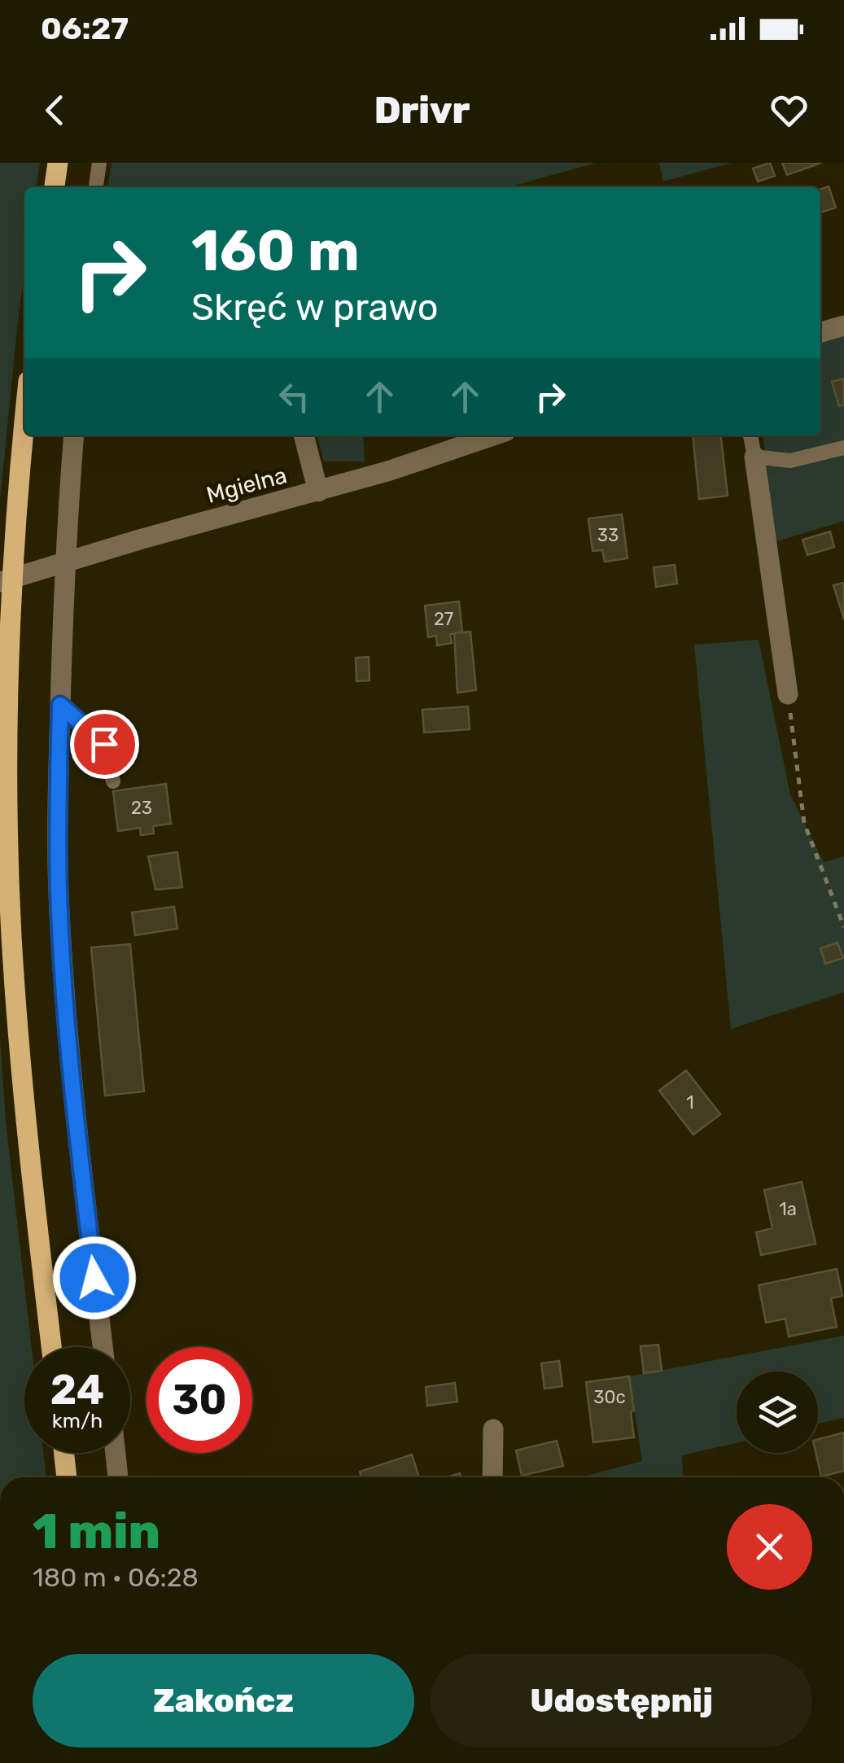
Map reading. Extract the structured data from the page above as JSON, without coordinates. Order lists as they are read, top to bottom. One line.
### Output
{"streets":{"street":["Mgielna"]},"house_numbers":["33","27","23","1","1a","30c"],"page":{"status":"06:27","header":"Drivr","turn":["160 m","Skręć w prawo"],"speed":"24 km/h","limit":"30","heading":["1 min","180 m · 06:28"],"buttons":["Zakończ","Udostępnij"]}}
